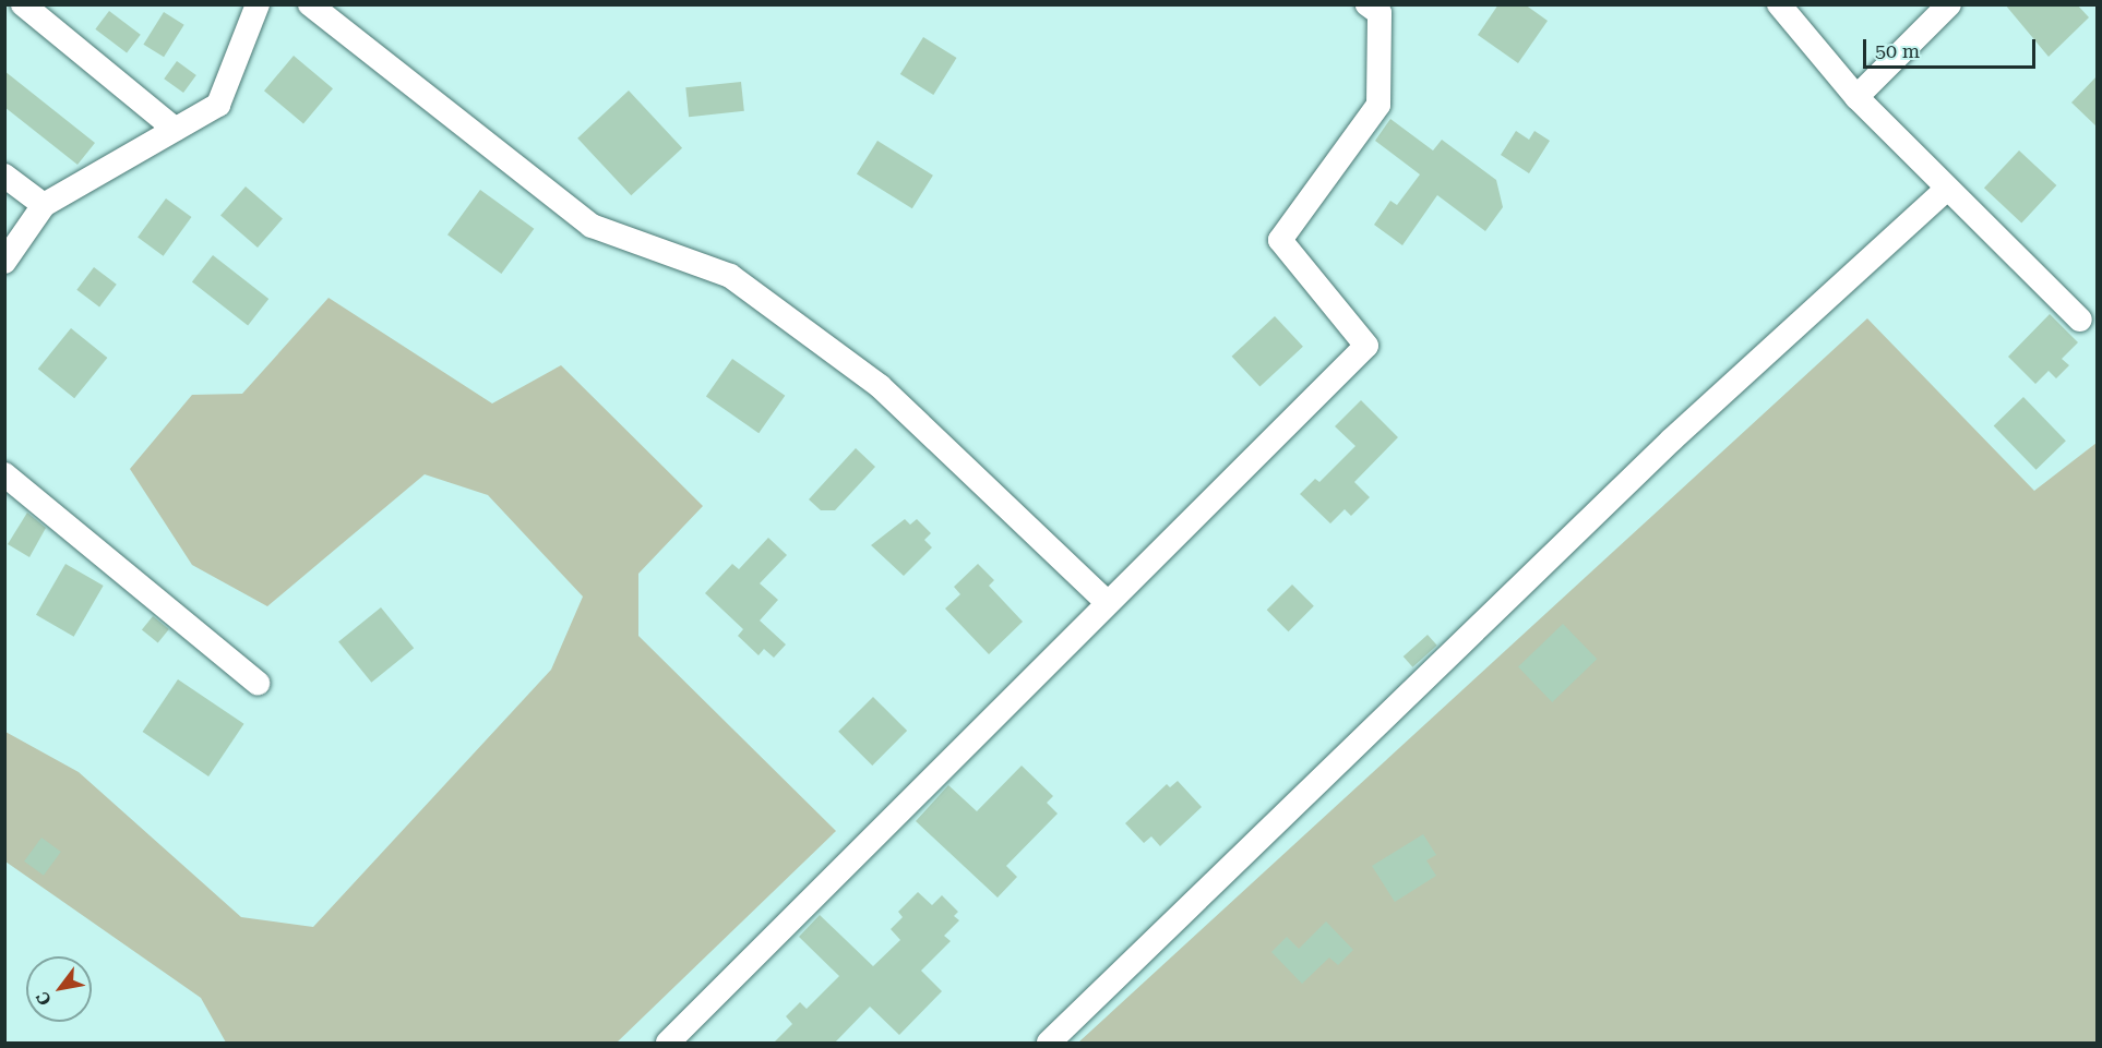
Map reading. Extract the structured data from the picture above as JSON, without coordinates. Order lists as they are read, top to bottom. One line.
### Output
{"scale_bar":"50 m","north":"bottom left"}
